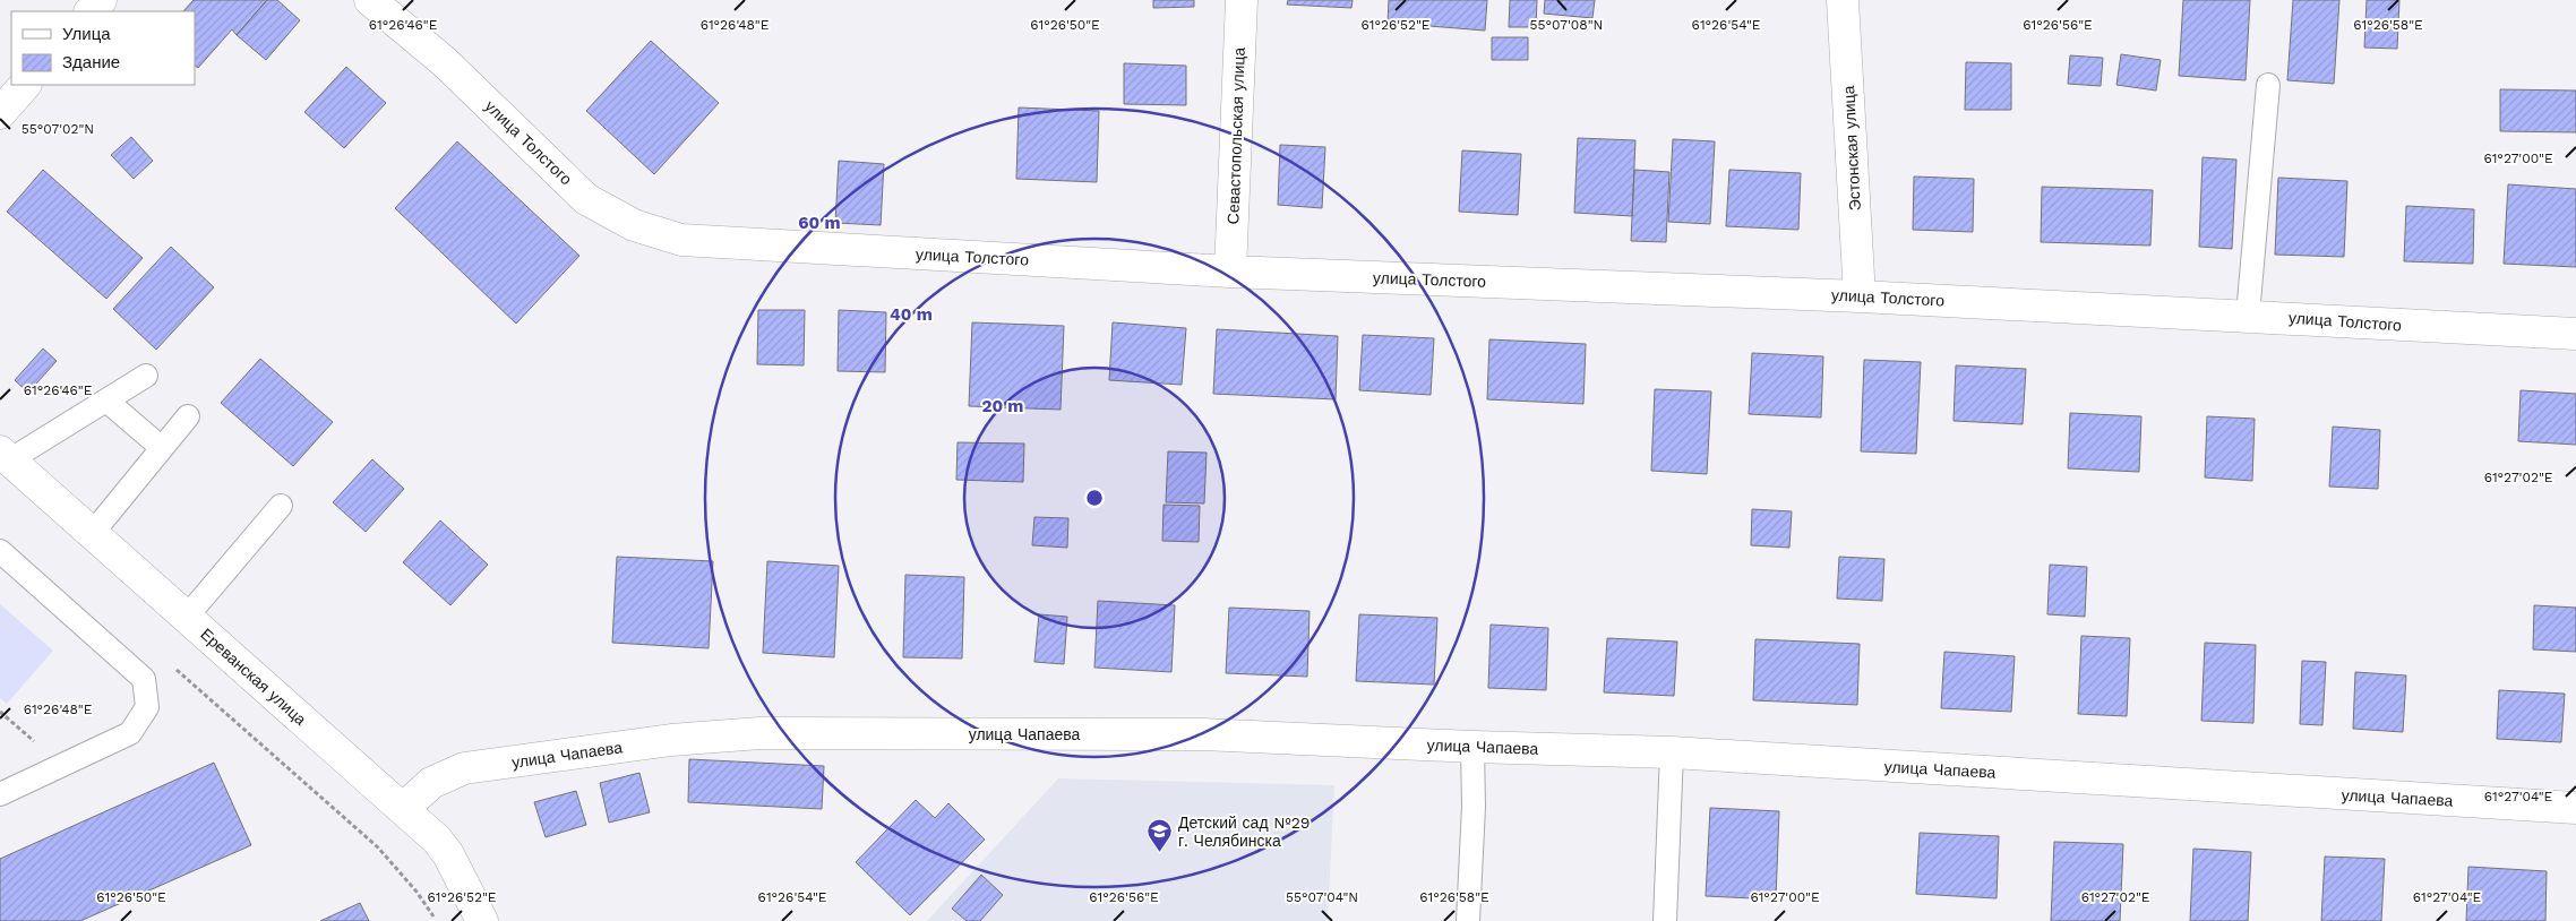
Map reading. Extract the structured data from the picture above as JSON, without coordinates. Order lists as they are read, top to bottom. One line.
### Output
{"streets":{"street":["Севастопольская улица","улица Толстого","Эстонская улица","Ереванская улица","улица Чапаева"]},"crossings":[["Севастопольская улица","улица Толстого"],["улица Толстого","Эстонская улица"],["Ереванская улица","улица Чапаева"]],"places":{"school or university":["Детский сад №29 г. Челябинска"]},"legend":["Улица","Здание"],"coordinates":["61°26'46\"E","61°26'48\"E","61°26'50\"E","61°26'52\"E","61°26'54\"E","61°26'56\"E","61°26'58\"E","55°07'08\"N","55°07'02\"N","61°27'00\"E","61°27'02\"E","61°27'04\"E","55°07'04\"N"],"rings":["60 m","40 m","20 m"]}
